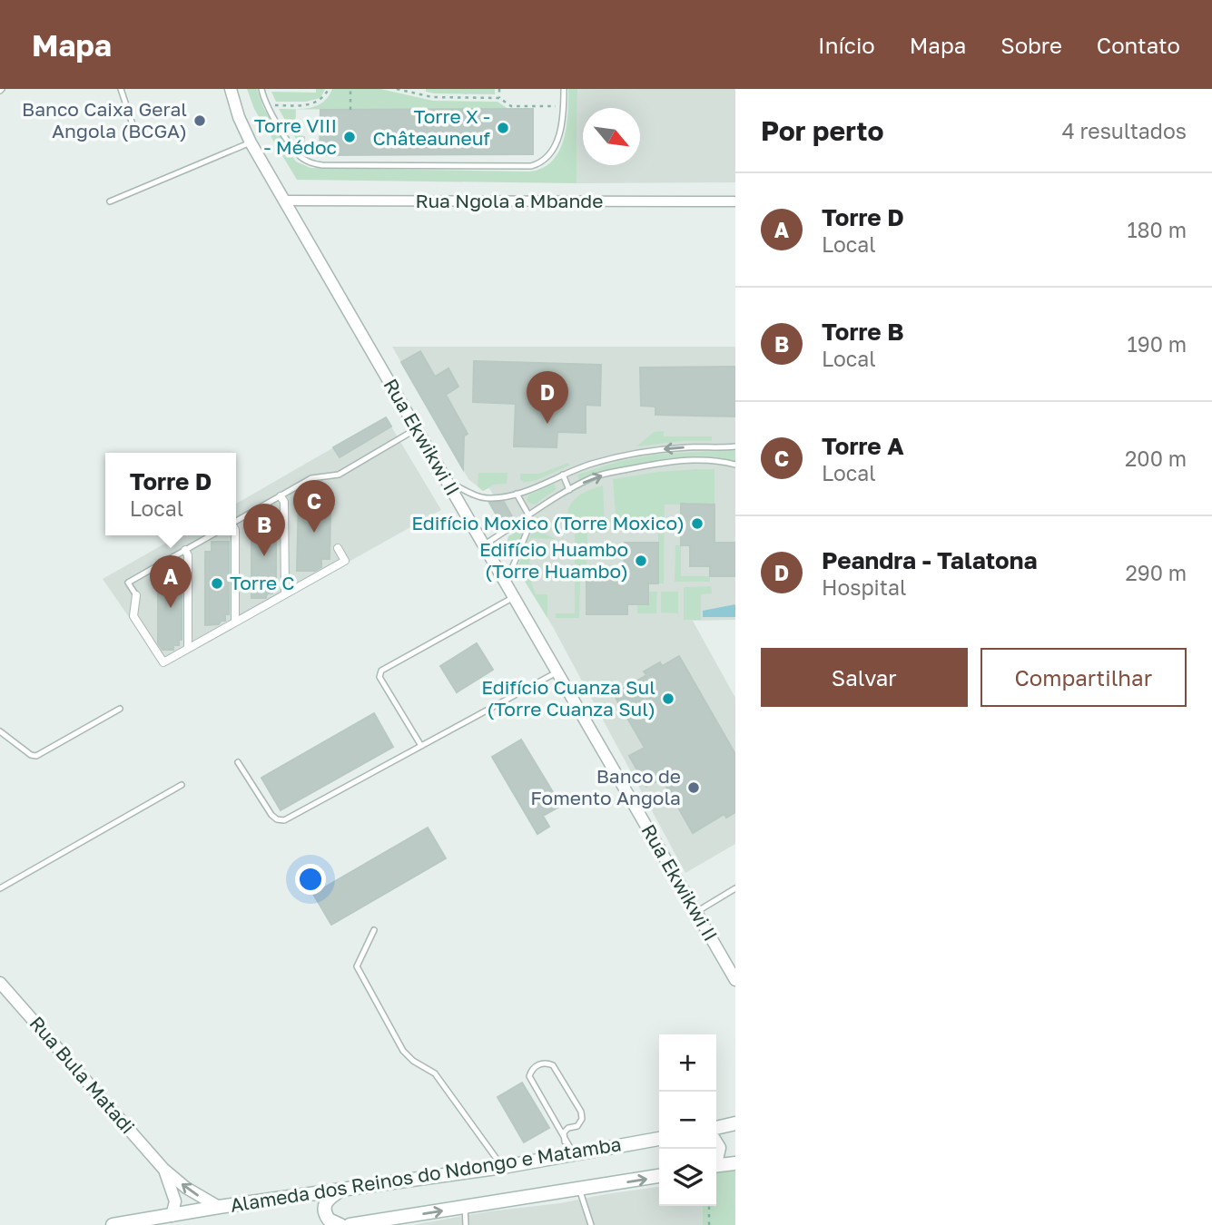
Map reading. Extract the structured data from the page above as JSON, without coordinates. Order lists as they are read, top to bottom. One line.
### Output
{"streets":{"main road":["Alameda dos Reinos do Ndongo e Matamba"],"street":["Rua Ngola a Mbande","Rua Ekwikwi II","Rua Bula Matadi"]},"crossings":[["Rua Ngola a Mbande","Rua Ekwikwi II"],["Rua Bula Matadi","Alameda dos Reinos do Ndongo e Matamba"]],"places":["Banco Caixa Geral Angola (BCGA)","Torre X - Châteauneuf","Torre VIII - Médoc","Edifício Moxico (Torre Moxico)","Edifício Huambo (Torre Huambo)","Torre C","Edifício Cuanza Sul (Torre Cuanza Sul)","Banco de Fomento Angola"],"north":"bottom right","page":{"header":"Mapa","nav":["Início","Mapa","Sobre","Contato"],"heading":["Por perto","4 resultados"],"list":[{"mark":"A","name":"Torre D","note":"Local","value":"180 m"},{"mark":"B","name":"Torre B","note":"Local","value":"190 m"},{"mark":"C","name":"Torre A","note":"Local","value":"200 m"},{"mark":"D","name":"Peandra - Talatona","note":"Hospital","value":"290 m"}],"pins":["D","C","B","A"],"popup":["Torre D","Local"],"buttons":["Salvar","Compartilhar"],"map_buttons":["+","−"]}}
